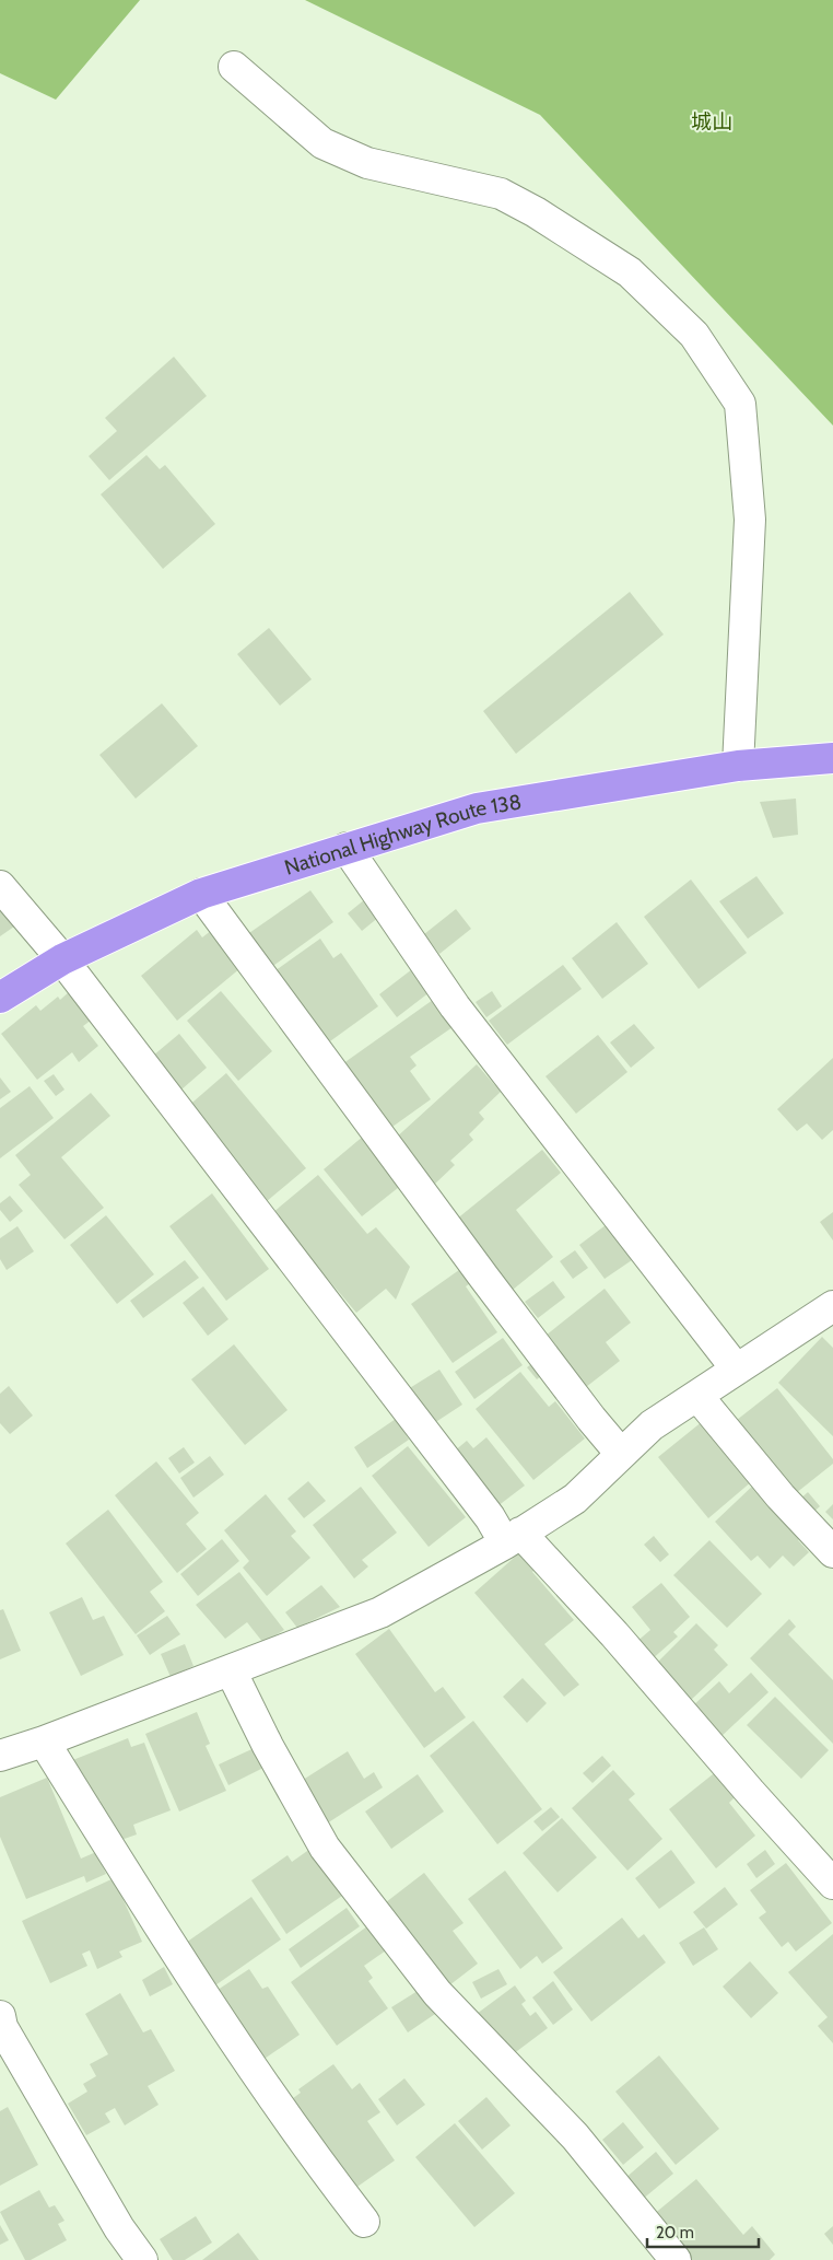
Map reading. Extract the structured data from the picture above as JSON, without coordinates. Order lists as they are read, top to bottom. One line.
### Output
{"streets":{"highway":["National Highway Route 138"]},"parks":["城山"],"scale_bar":"20 m"}
